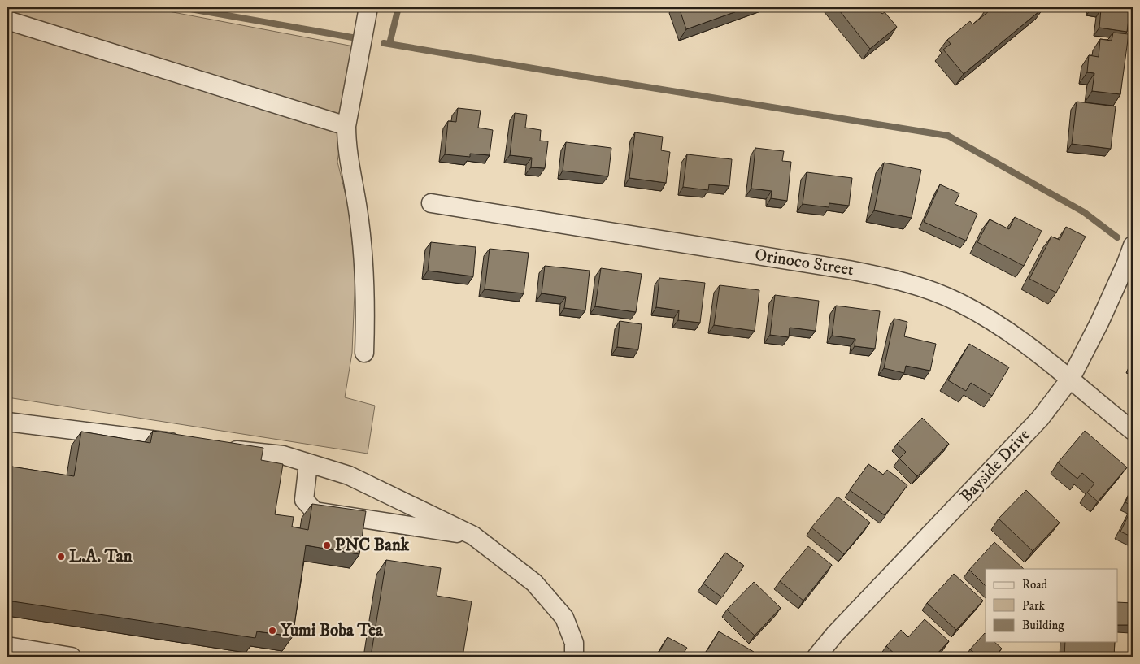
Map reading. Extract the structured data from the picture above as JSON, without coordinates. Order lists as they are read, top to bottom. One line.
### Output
{"streets":{"street":["Orinoco Street","Bayside Drive"]},"crossings":[["Orinoco Street","Bayside Drive"]],"places":["PNC Bank","L.A. Tan","Yumi Boba Tea"],"legend":["Road","Park","Building"]}
